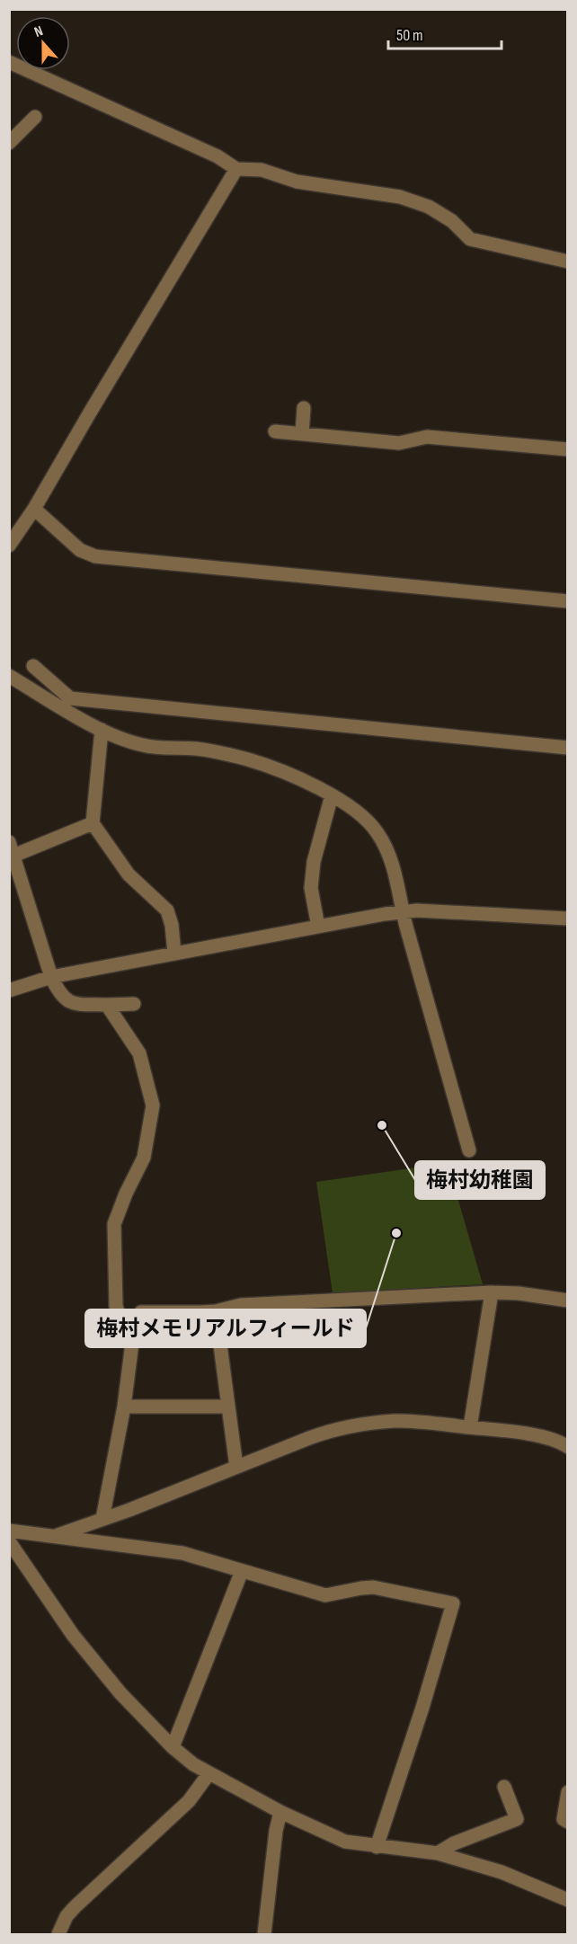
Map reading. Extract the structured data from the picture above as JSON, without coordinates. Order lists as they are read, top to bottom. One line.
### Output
{"places":["梅村幼稚園","梅村メモリアルフィールド"],"scale_bar":"50 m","north":"top"}
